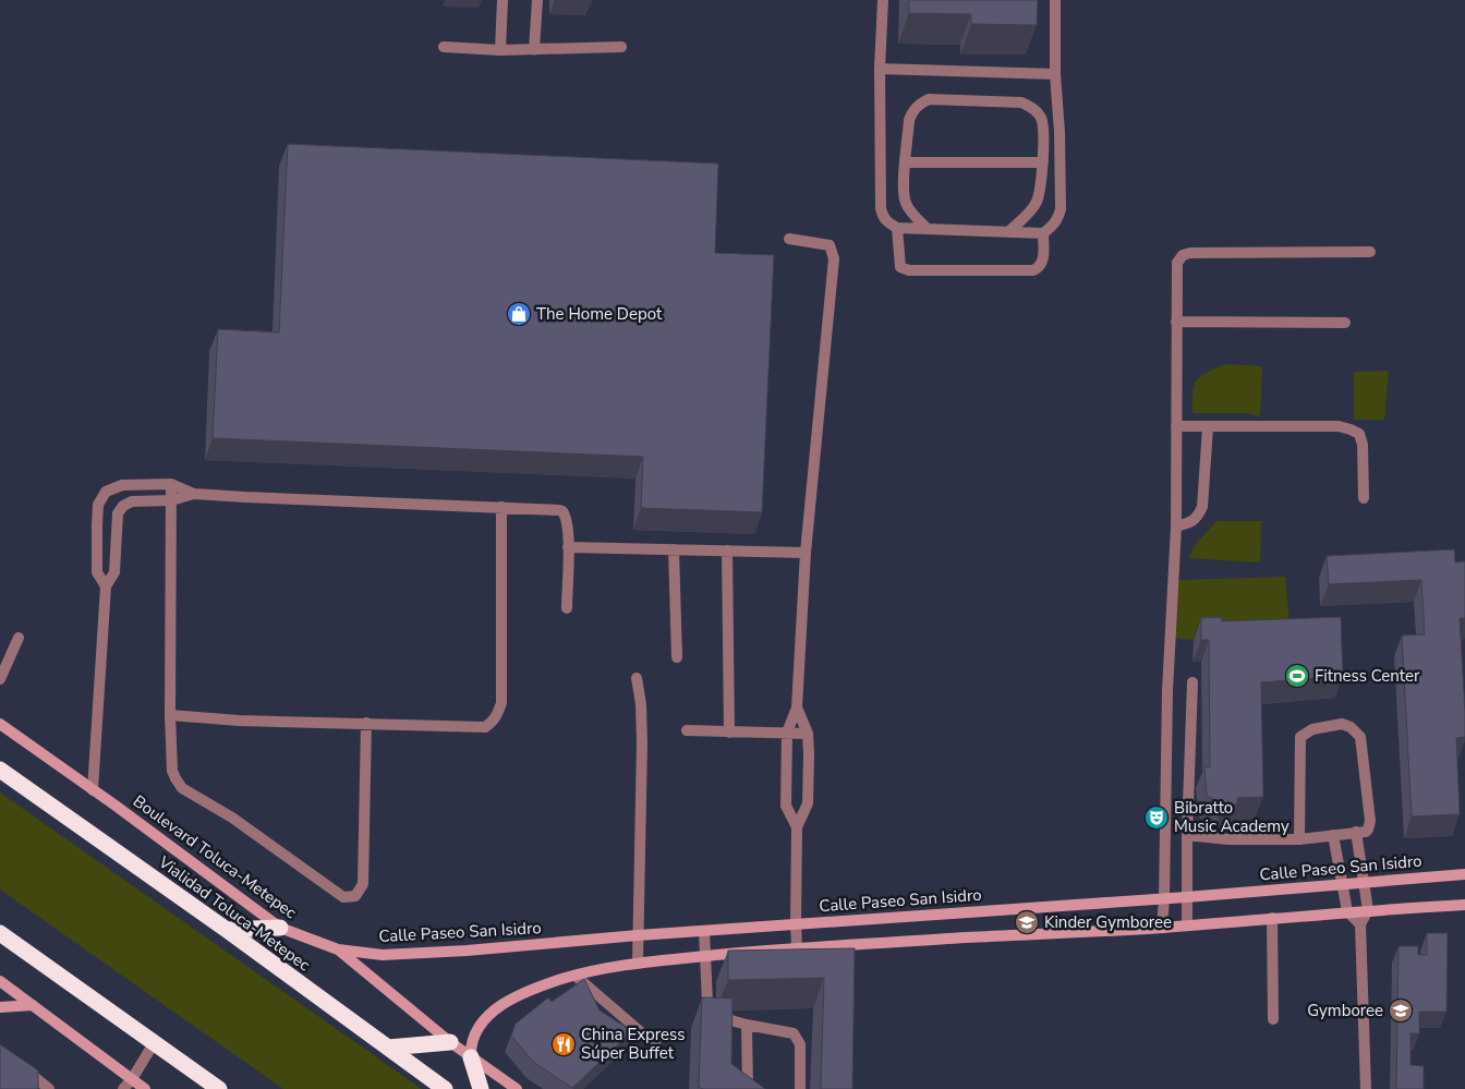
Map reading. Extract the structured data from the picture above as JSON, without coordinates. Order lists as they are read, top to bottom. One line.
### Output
{"streets":{"highway":["Vialidad Toluca-Metepec"],"main road":["Boulevard Toluca-Metepec","Calle Paseo San Isidro"]},"crossings":[["Boulevard Toluca-Metepec","Calle Paseo San Isidro"]],"places":{"shop":["The Home Depot"],"sports":["Fitness Center"],"theatre":["Bibratto Music Academy"],"school or university":["Kinder Gymboree","Gymboree"],"restaurant":["China Express Súper Buffet"]}}
